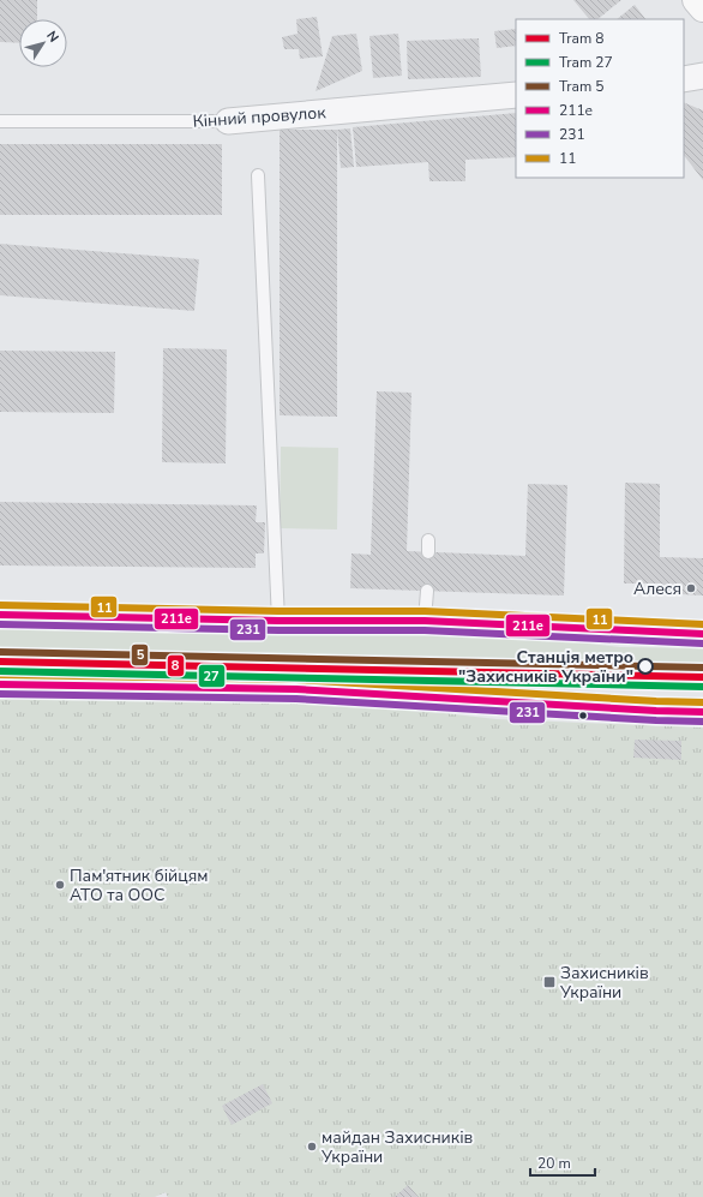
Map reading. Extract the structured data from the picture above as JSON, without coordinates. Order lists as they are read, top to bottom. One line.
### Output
{"streets":{"street":["Кінний провулок"]},"places":{"other":["Алеся","Станція метро \"Захисникiв України\"","Пам'ятник бійцям АТО та ООС","майдан Захисників України"],"transit":["Захисників України"]},"lines":["transit line 11","transit line 211е","transit line 231","tram line 5","tram line 8","tram line 27"],"legend":["Tram 8","Tram 27","Tram 5","211е","231","11"],"scale_bar":"20 m","north":"top right"}
